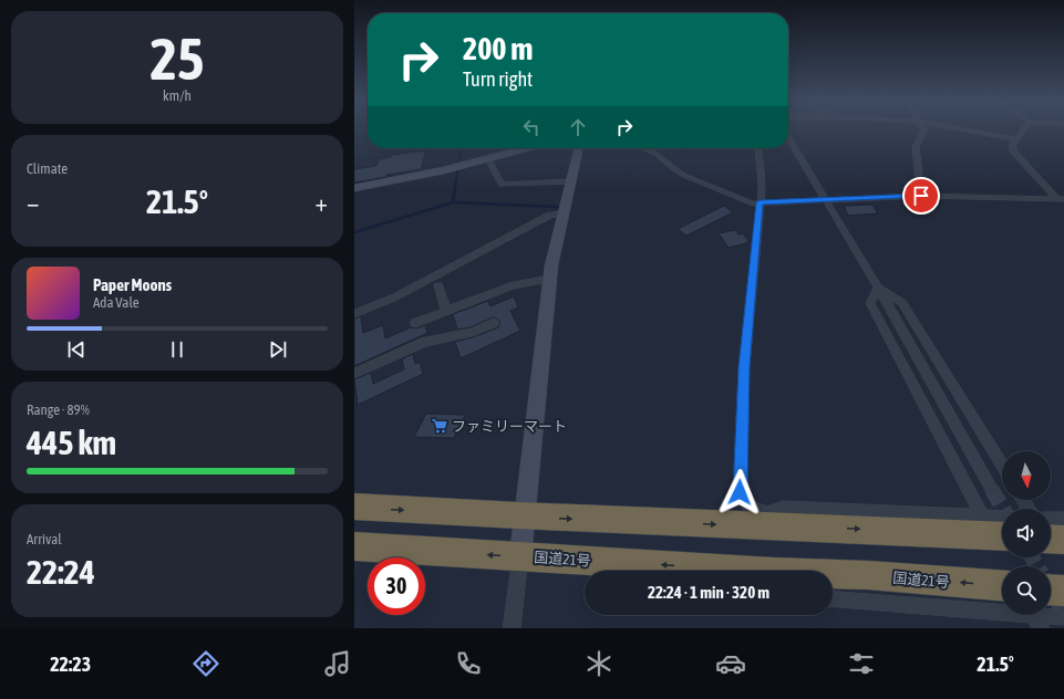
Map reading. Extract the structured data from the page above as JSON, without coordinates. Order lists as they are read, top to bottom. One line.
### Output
{"streets":{"highway":["国道21号"]},"places":{"supermarket":["ファミリーマート"]},"north":"bottom","page":{"tile":[["25","km/h"],"Climate",["Range · 89%","445 km"],["Arrival","22:24"]],"turn":["200 m","Turn right"],"heat":["−","21.5°","+"],"song":["Paper Moons","Ada Vale"],"limit":"30","trip":"22:24 · 1 min · 320 m","tabs":["22:23","21.5°"]}}
